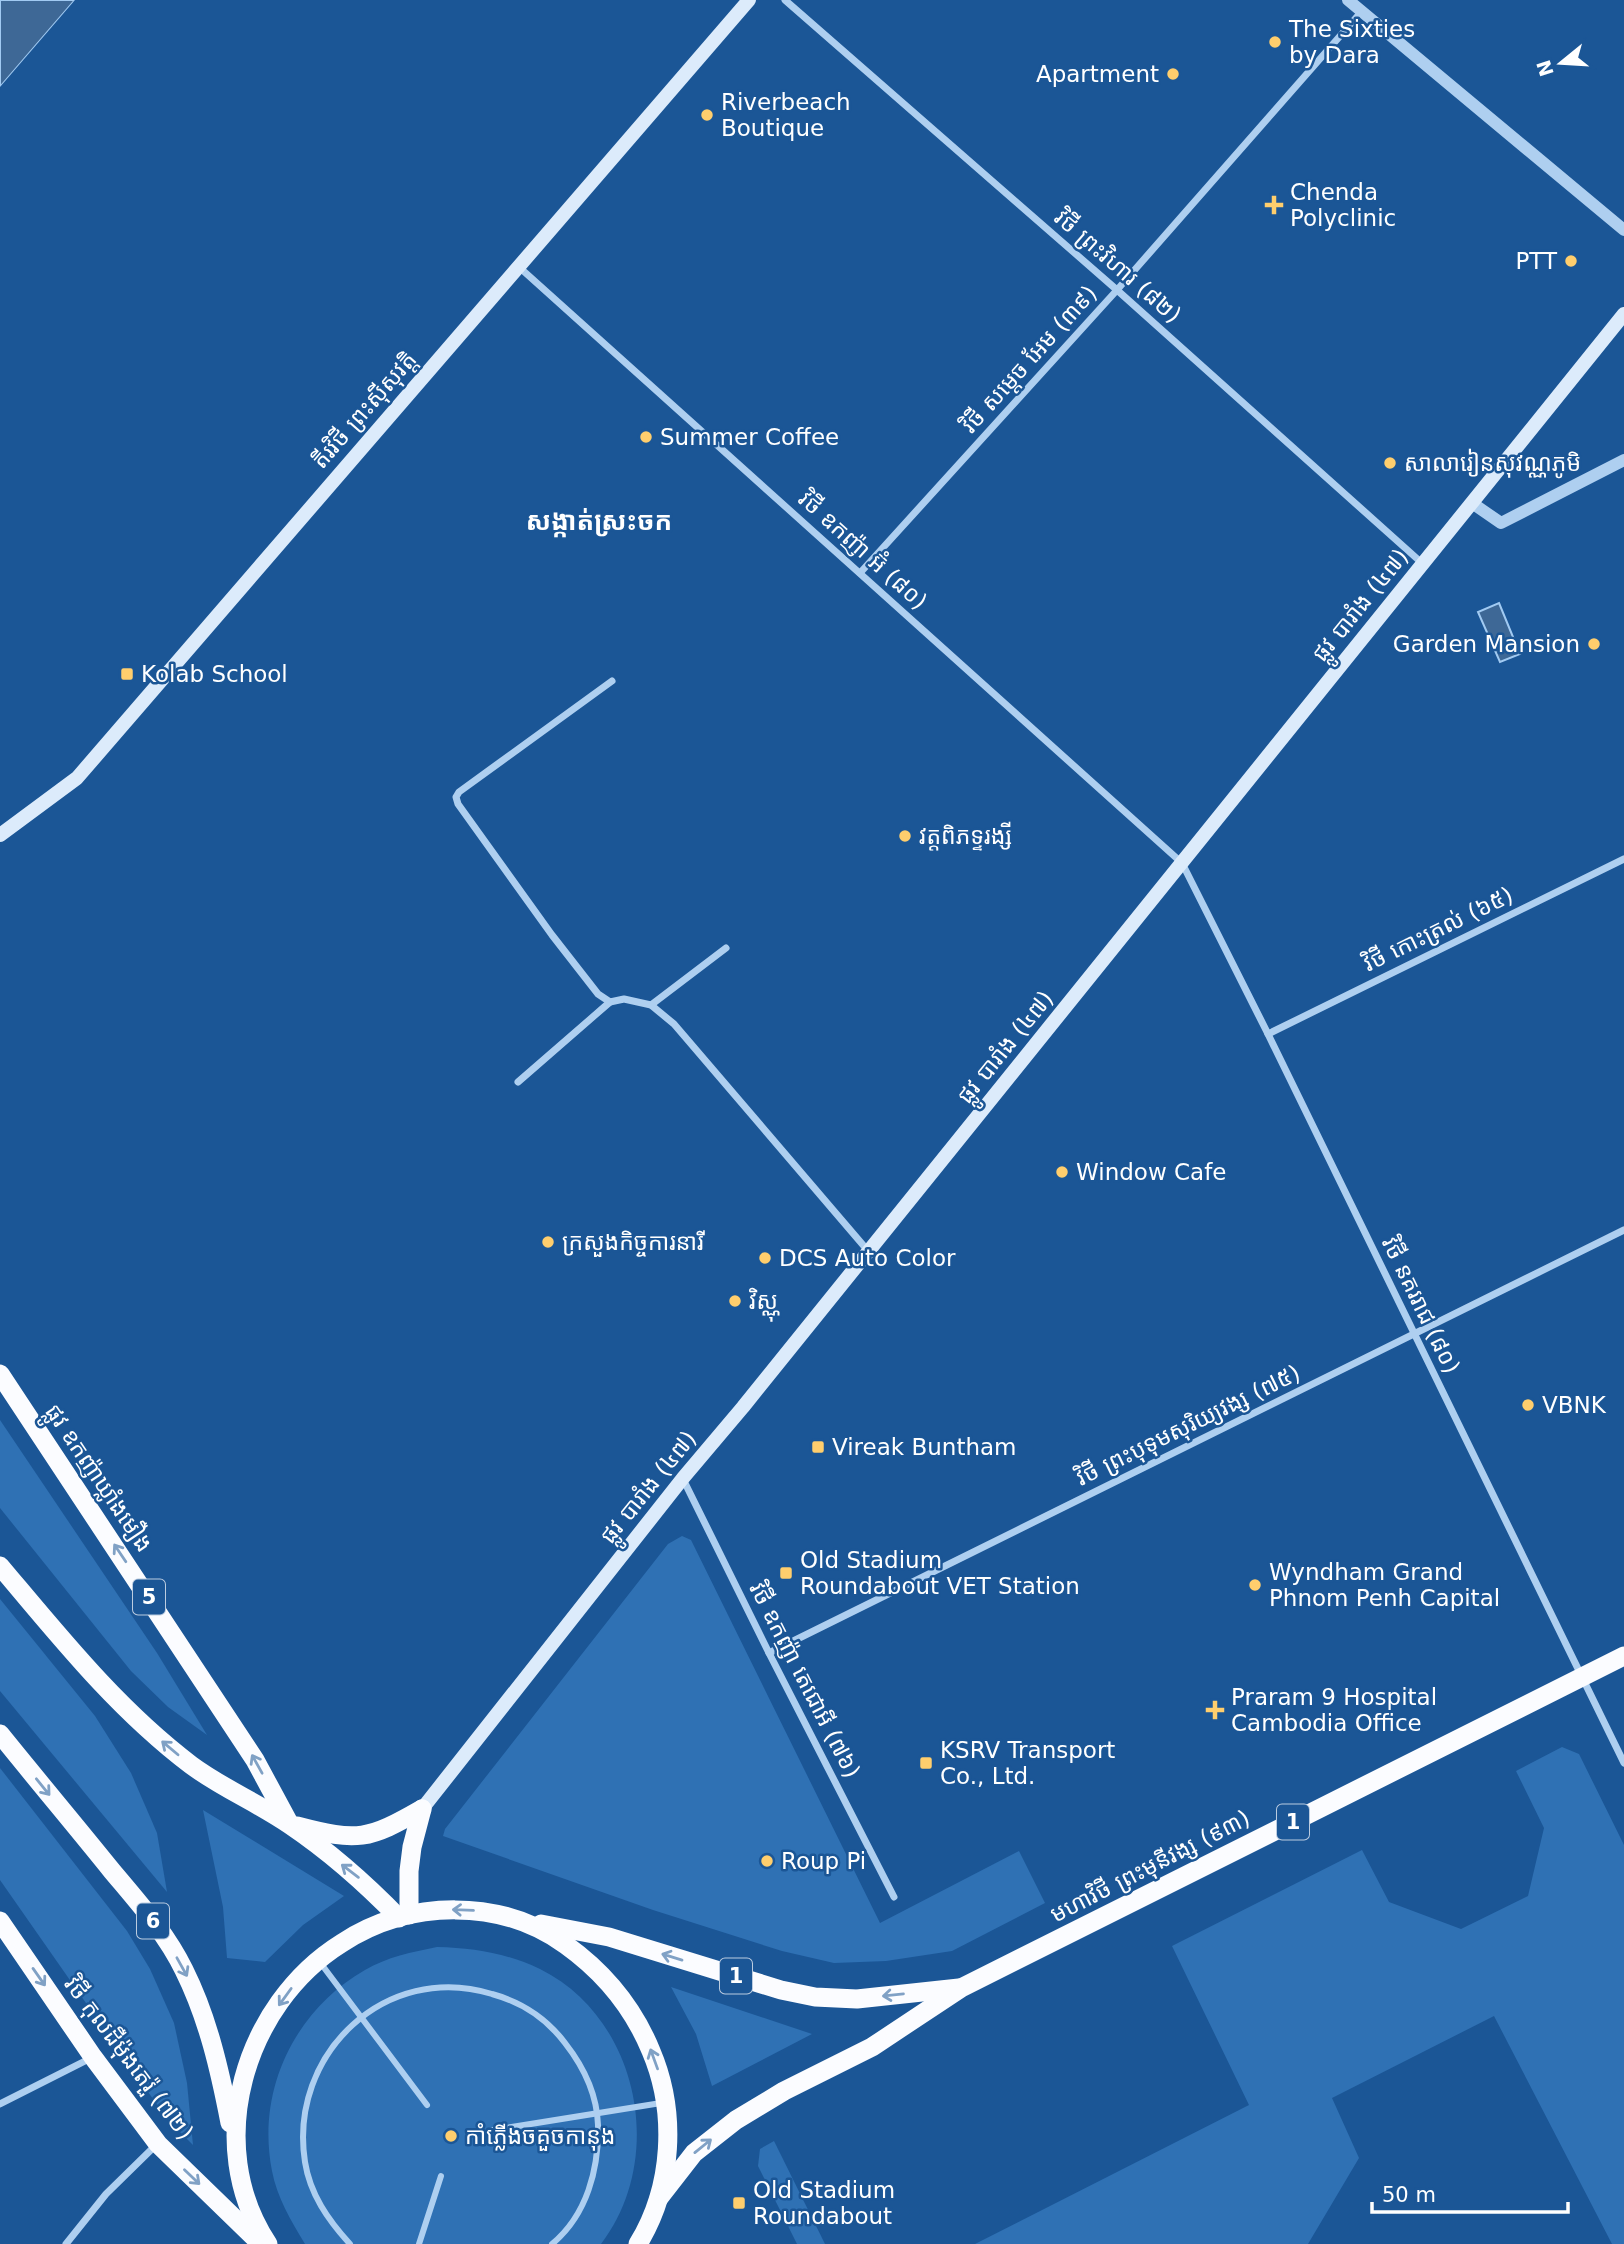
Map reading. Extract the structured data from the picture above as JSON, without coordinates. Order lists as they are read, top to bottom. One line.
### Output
{"streets":{"highway":["ផ្លូវ ឧកញ៉ាឃ្លាំងមឿង","5","1","មហាវិថី ព្រះមុនីវង្ស (៩៣)","6","វិថី កុលដឺម៉ុងតេរ៉ួ (៧២)"],"main road":["តីរវិថី ព្រះស៊ីសុវត្តិ","ផ្លូវ បារាំង (៤៧)"],"street":["វិថី ព្រះវិហារ (៨២)","វិថី សម្តេច អែម (៣៩)","វិថី ឧកញ៉ា អ៊ំ (៨០)","វិថី កោះត្រល់ (៦៥)","វិថី នគររាជ (៨០)","វិថី ព្រះបុទុមសុរិយ្យវង្ស (៧៥)","វិថី ឧកញ៉ា តេជោអី (៧៦)"]},"crossings":[["វិថី ព្រះវិហារ (៨២)","វិថី សម្តេច អែម (៣៩)"],["វិថី ព្រះវិហារ (៨២)","ផ្លូវ បារាំង (៤៧)"],["វិថី សម្តេច អែម (៣៩)","វិថី ឧកញ៉ា អ៊ំ (៨០)"],["តីរវិថី ព្រះស៊ីសុវត្តិ","វិថី ឧកញ៉ា អ៊ំ (៨០)"],["វិថី ឧកញ៉ា អ៊ំ (៨០)","ផ្លូវ បារាំង (៤៧)"],["វិថី ឧកញ៉ា អ៊ំ (៨០)","វិថី នគររាជ (៨០)"],["ផ្លូវ បារាំង (៤៧)","វិថី នគររាជ (៨០)"],["ផ្លូវ បារាំង (៤៧)","វិថី ឧកញ៉ា តេជោអី (៧៦)"],["វិថី កោះត្រល់ (៦៥)","វិថី នគររាជ (៨០)"],["វិថី នគររាជ (៨០)","វិថី ព្រះបុទុមសុរិយ្យវង្ស (៧៥)"],["វិថី នគររាជ (៨០)","មហាវិថី ព្រះមុនីវង្ស (៩៣)"],["វិថី ព្រះបុទុមសុរិយ្យវង្ស (៧៥)","វិថី ឧកញ៉ា តេជោអី (៧៦)"],["ផ្លូវ ឧកញ៉ាឃ្លាំងមឿង","5"],["5","1"],["1","មហាវិថី ព្រះមុនីវង្ស (៩៣)"],["1","6"]],"districts":["សង្កាត់ស្រះចក"],"places":{"other":["The Sixties by Dara","Apartment","Riverbeach Boutique","PTT","Summer Coffee","សាលារៀនសុវណ្ណភូមិ","Garden Mansion","វត្តពិភទ្ទរង្សី","Window Cafe","ក្រសួងកិច្ចការនារី","DCS Auto Color","វិស្ណុ","VBNK","Wyndham Grand Phnom Penh Capital","Roup Pi","កាំភ្លើងចគួចកានុង"],"health":["Chenda Polyclinic","Praram 9 Hospital Cambodia Office"],"transit":["Kolab School","Vireak Buntham","Old Stadium Roundabout VET Station","KSRV Transport Co., Ltd.","Old Stadium Roundabout"]},"scale_bar":"50 m","north":"left"}
